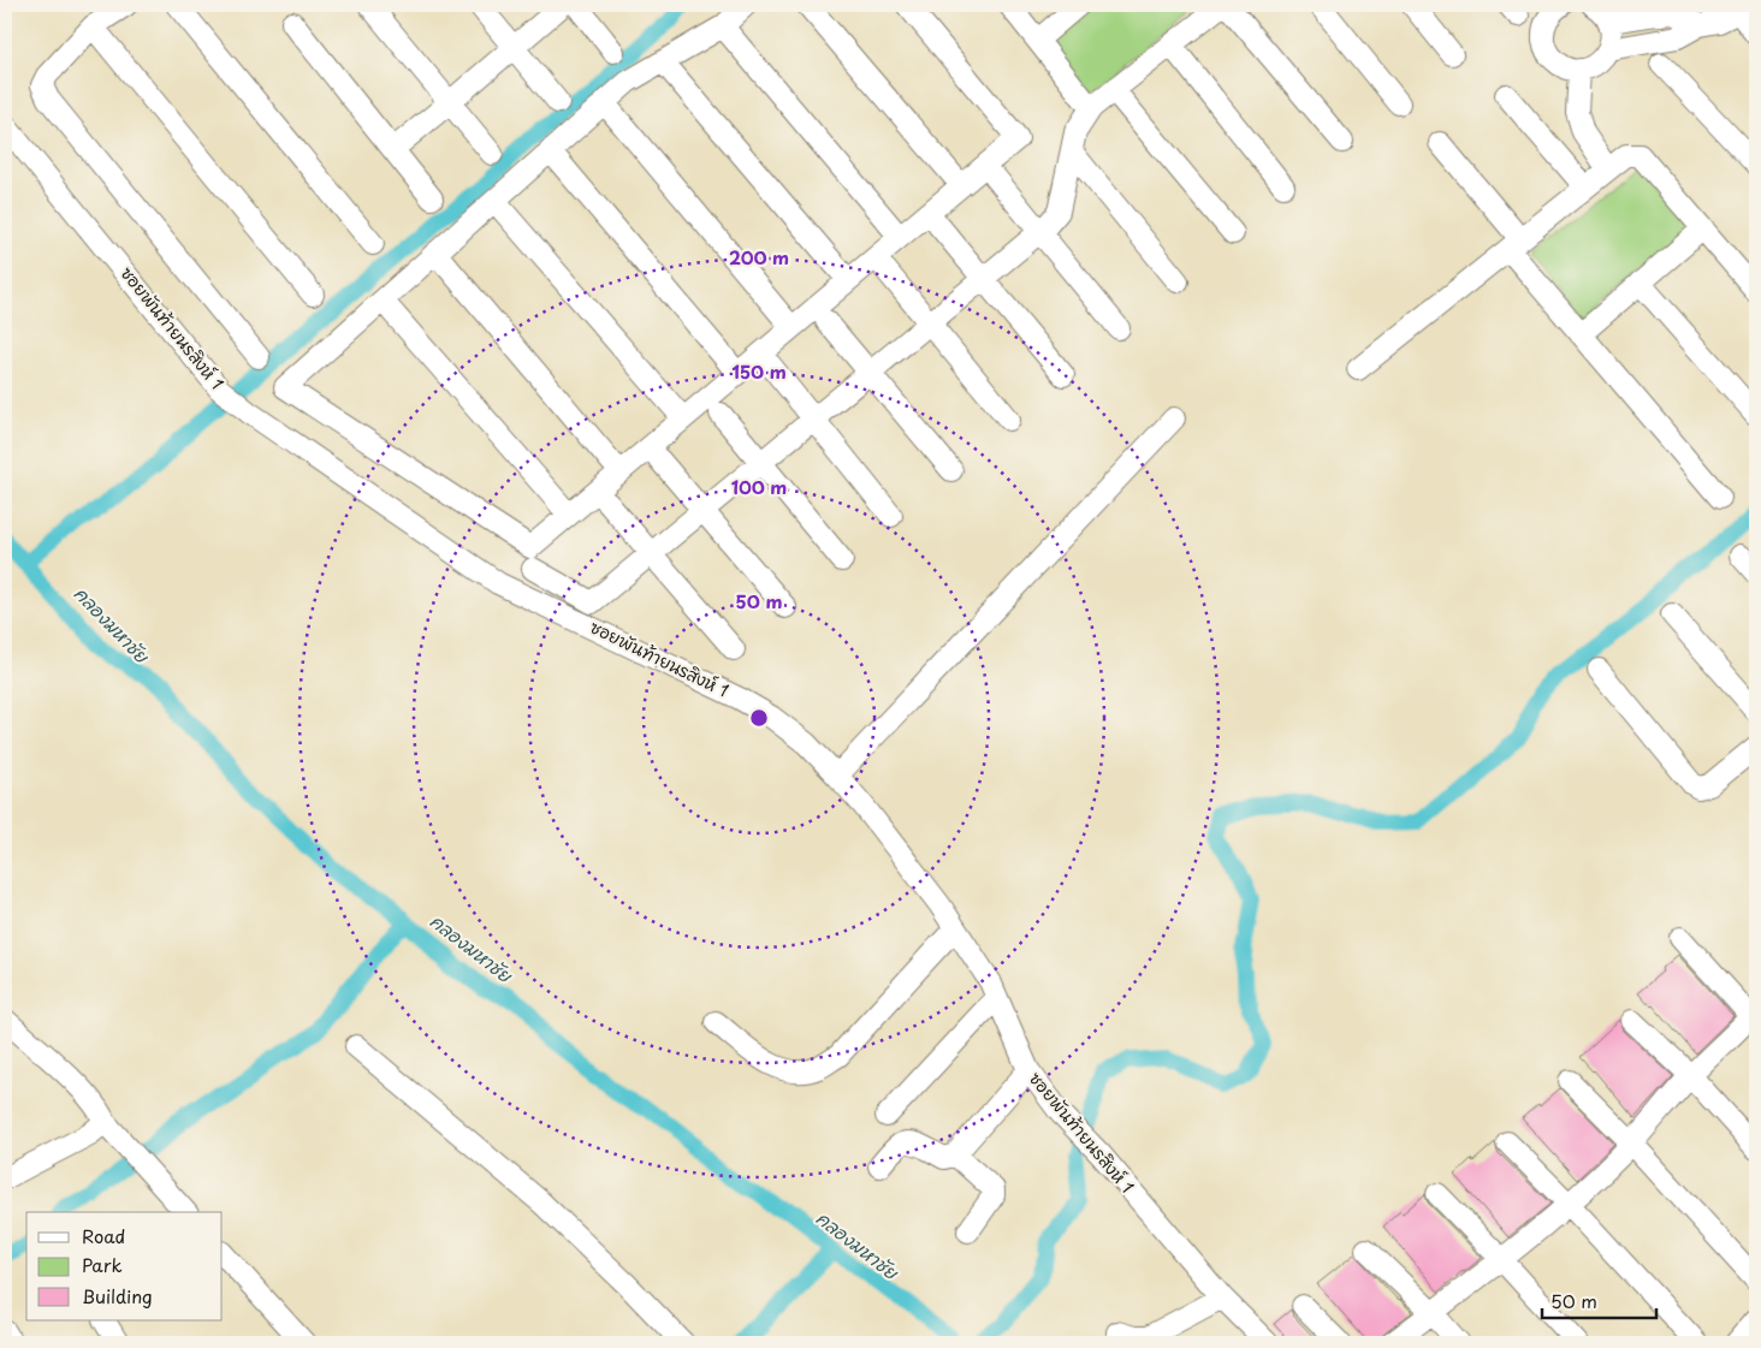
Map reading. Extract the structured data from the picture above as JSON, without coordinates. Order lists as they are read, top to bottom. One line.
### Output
{"streets":{"street":["ซอยพันท้ายนรสิงห์ 1"]},"water":["คลองมหาชัย"],"legend":["Road","Park","Building"],"scale_bar":"50 m","rings":["200 m","150 m","100 m","50 m"]}
